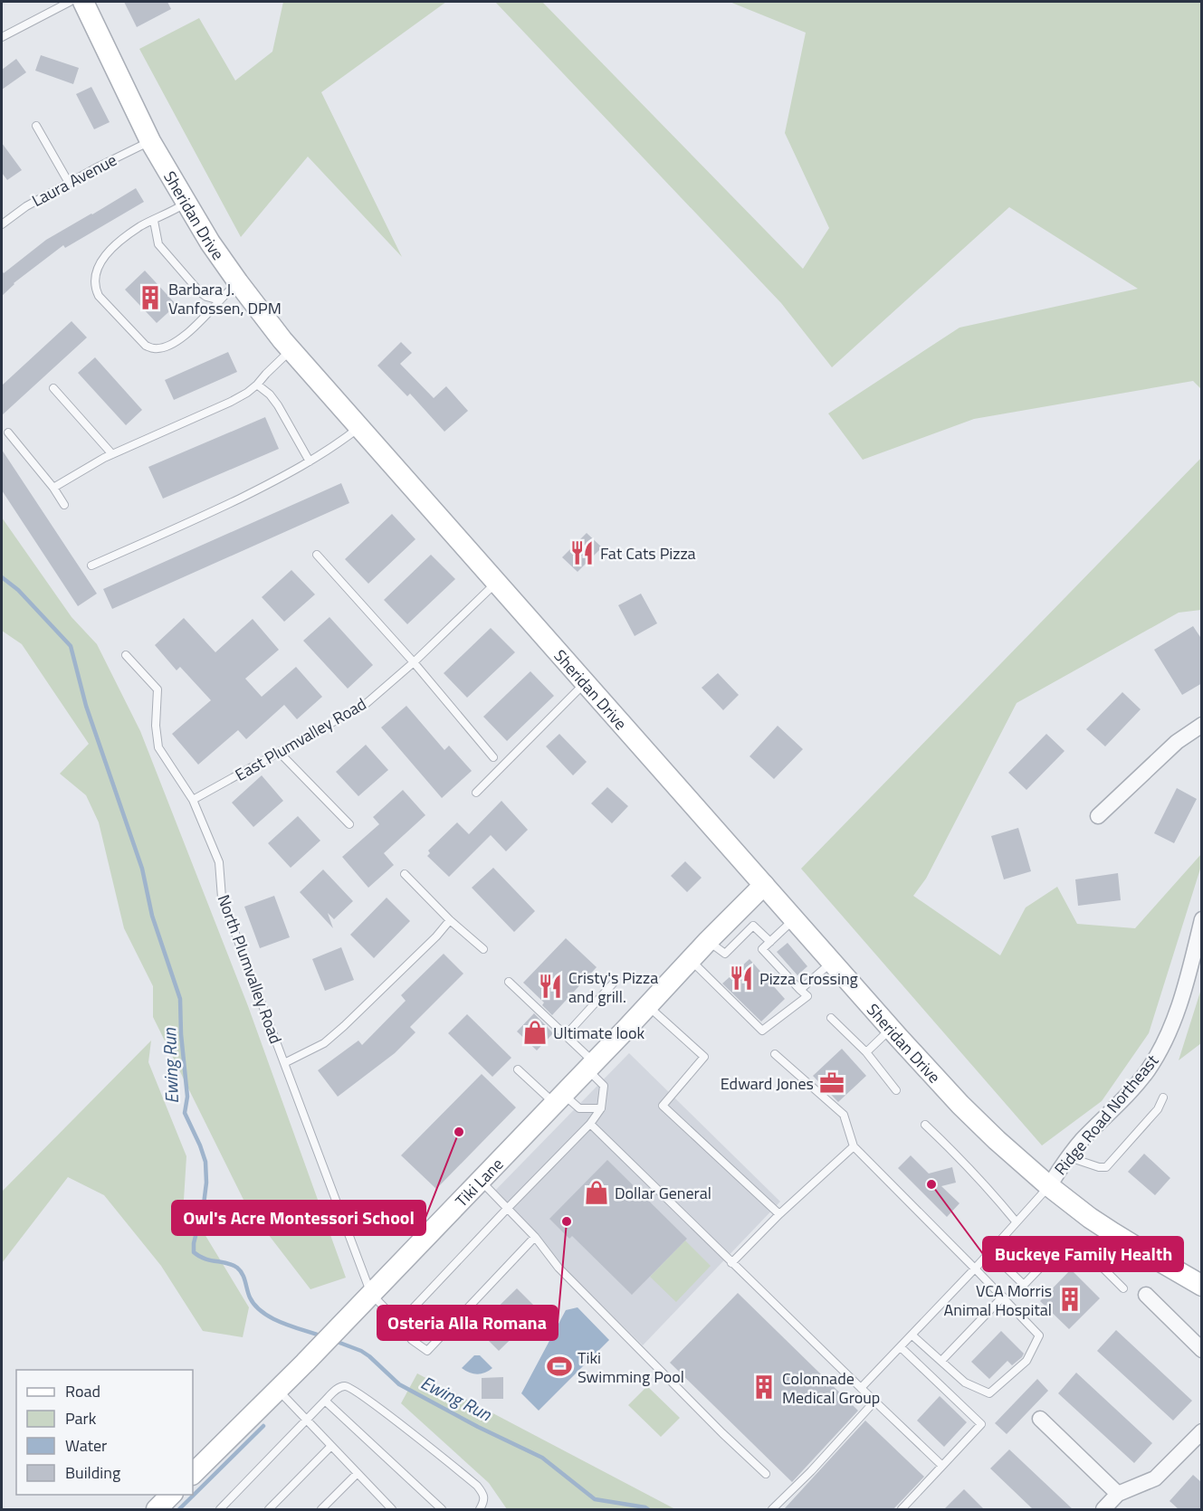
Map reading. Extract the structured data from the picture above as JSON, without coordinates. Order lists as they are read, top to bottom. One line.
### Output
{"streets":{"street":["Sheridan Drive","Ridge Road Northeast","Tiki Lane"],"lane":["Laura Avenue","East Plumvalley Road","North Plumvalley Road"]},"crossings":[["Laura Avenue","Sheridan Drive"],["Sheridan Drive","East Plumvalley Road"],["Sheridan Drive","Ridge Road Northeast"],["Sheridan Drive","Tiki Lane"],["East Plumvalley Road","North Plumvalley Road"],["North Plumvalley Road","Tiki Lane"]],"water":["Ewing Run"],"places":{"building":["Barbara J. Vanfossen, DPM","VCA Morris Animal Hospital","Colonnade Medical Group"],"restaurant":["Fat Cats Pizza","Pizza Crossing","Cristy's Pizza and grill."],"shop":["Ultimate look","Dollar General"],"office":["Edward Jones"],"other":["Owl's Acre Montessori School","Buckeye Family Health","Osteria Alla Romana"],"sports":["Tiki Swimming Pool"]},"legend":["Road","Park","Water","Building"]}
